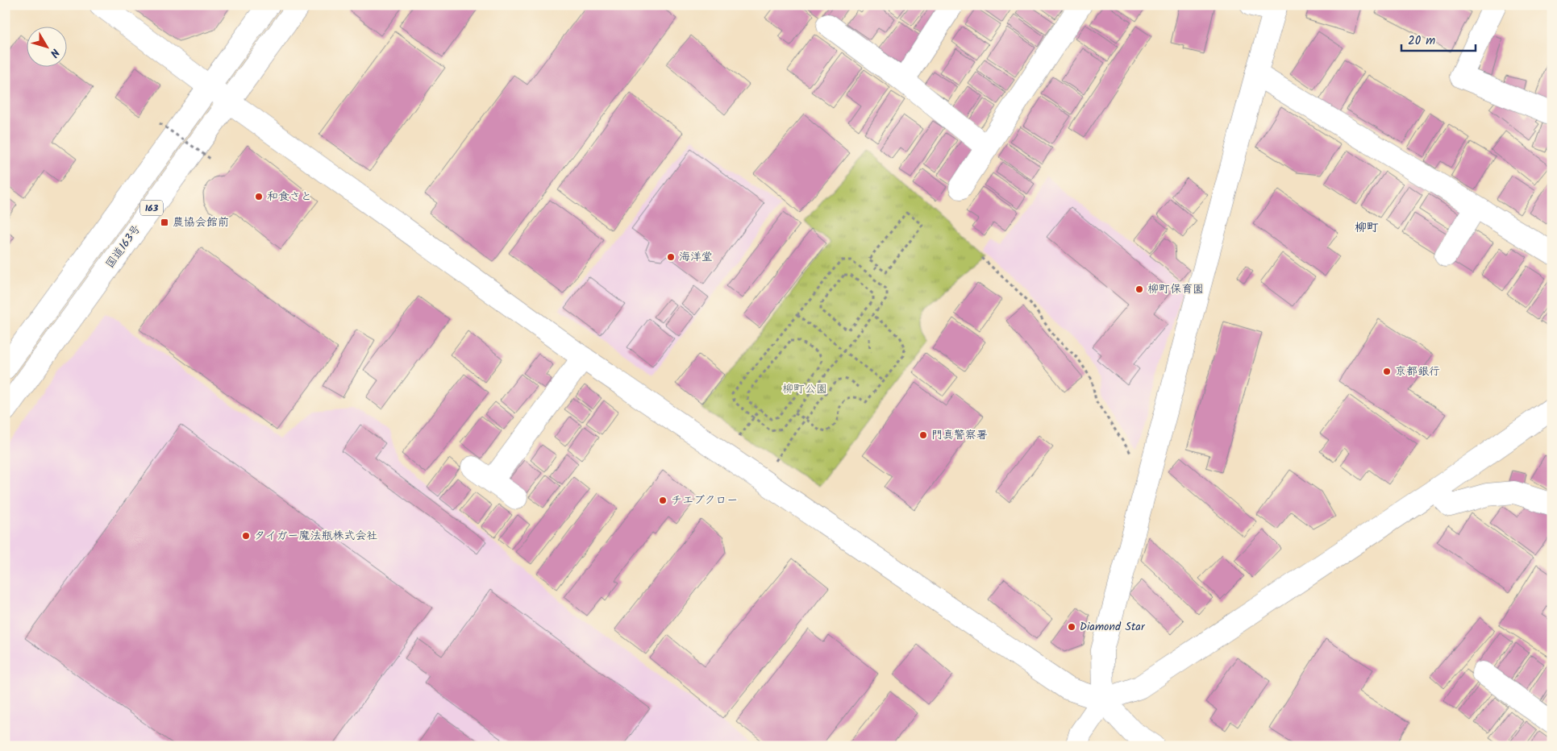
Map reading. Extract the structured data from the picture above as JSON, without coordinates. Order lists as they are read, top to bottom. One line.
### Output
{"streets":{"main road":["163","国道163号"]},"districts":["柳町"],"parks":["柳町公園"],"places":{"other":["和食さと","海洋堂","柳町保育園","京都銀行","門真警察署","チエブクロー","タイガー魔法瓶株式会社","Diamond Star"],"transit":["農協会館前"]},"scale_bar":"20 m","north":"bottom right"}
